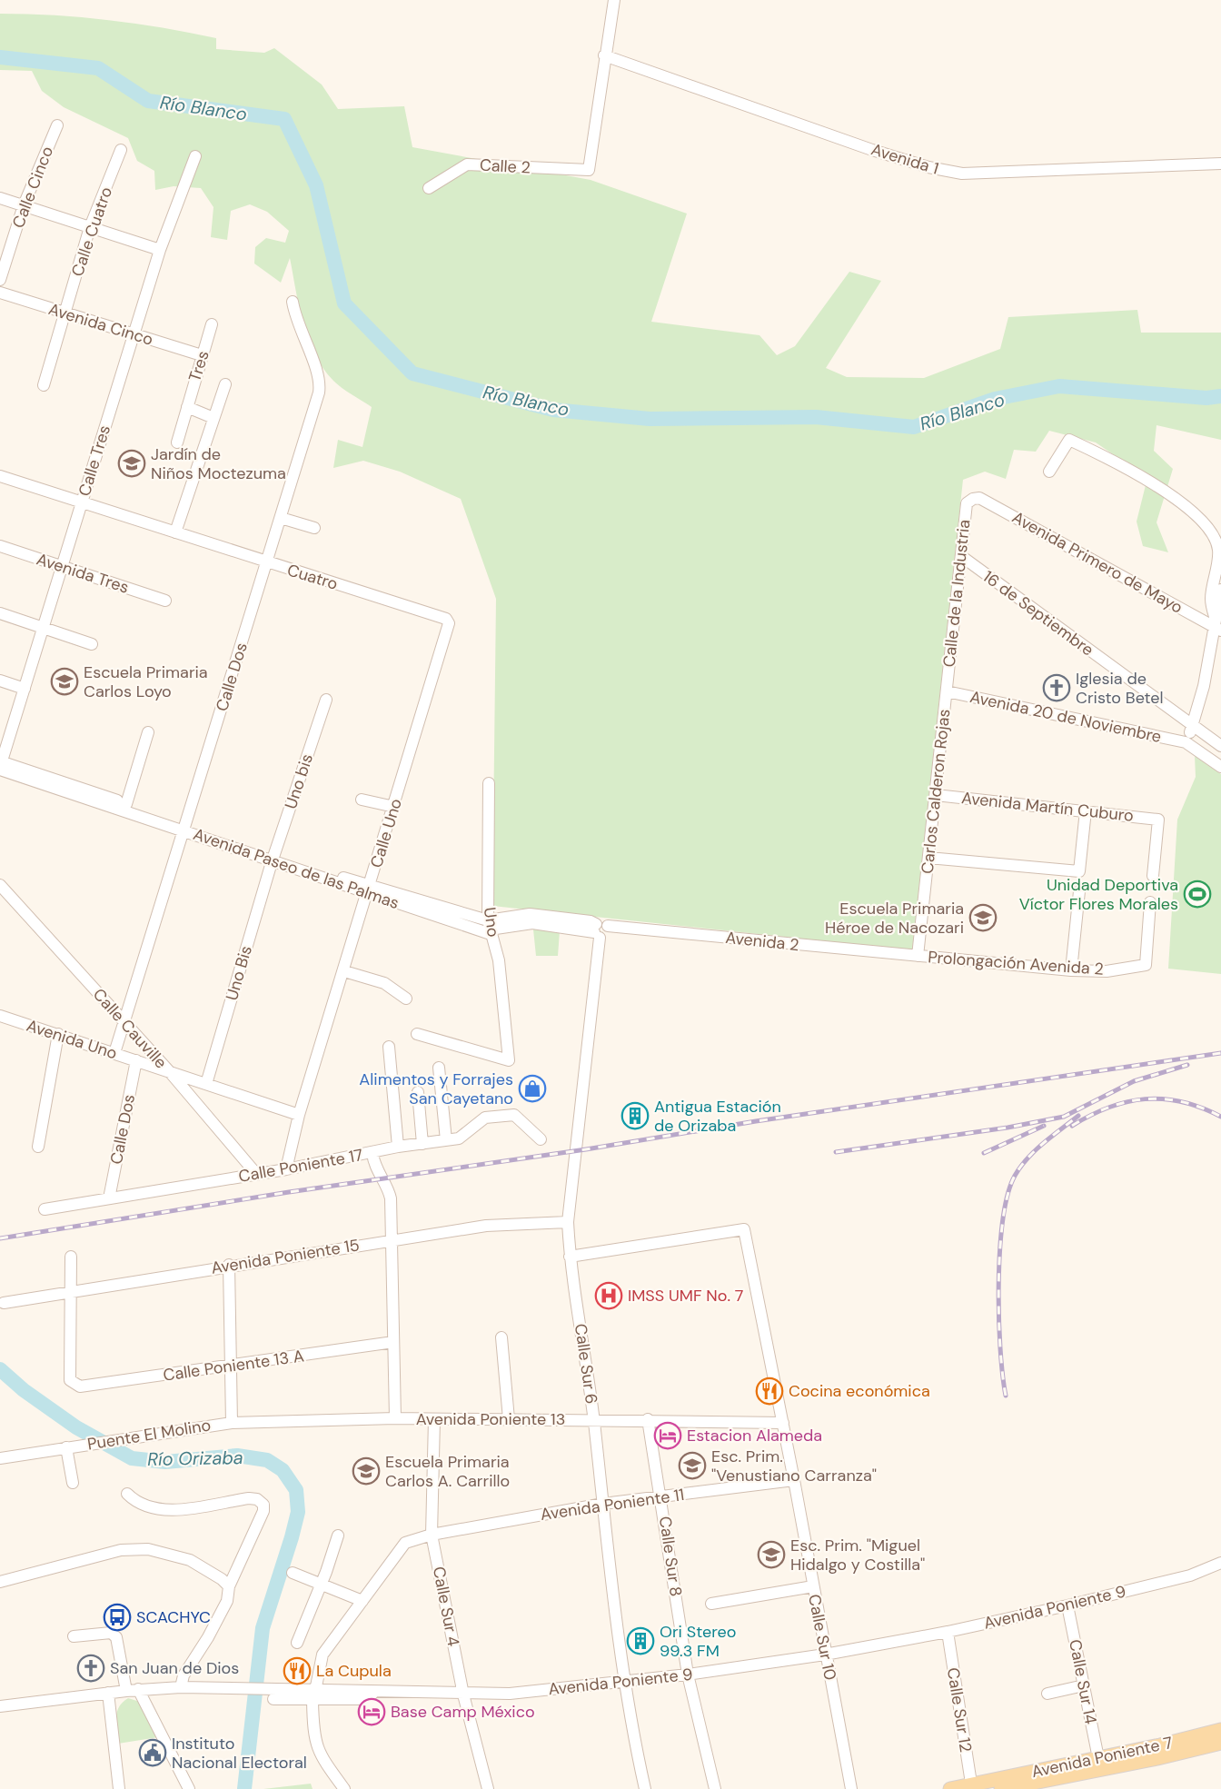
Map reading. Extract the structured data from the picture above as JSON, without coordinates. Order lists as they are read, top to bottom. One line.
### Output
{"streets":{"main road":["Avenida Poniente 7"],"street":["Avenida 1","Calle 2","Calle Cinco","Calle Cuatro","Avenida Cinco","Tres","Calle Tres","Avenida Primero de Mayo","Avenida Tres","Cuatro","Calle de la Industria","16 de Septiembre","Calle Dos","Avenida 20 de Noviembre","Uno bis","Carlos Calderon Rojas","Avenida Martín Cuburo","Calle Uno","Avenida Paseo de las Palmas","Uno","Avenida 2","Prolongación Avenida 2","Uno Bis","Calle Cauville","Avenida Uno","Calle Poniente 17","Avenida Poniente 15","Calle Sur 6","Calle Poniente 13 A","Avenida Poniente 13","Puente El Molino","Avenida Poniente 11","Calle Sur 8","Calle Sur 4","Avenida Poniente 9","Calle Sur 10","Calle Sur 14","Calle Sur 12"]},"crossings":[["Avenida 1","Calle 2"],["Calle Cuatro","Avenida Cinco"],["Avenida Cinco","Tres"],["Avenida Cinco","Calle Tres"],["Calle Tres","Avenida Tres"],["Calle Tres","Cuatro"],["Calle Tres","Avenida Paseo de las Palmas"],["Avenida Primero de Mayo","Calle de la Industria"],["Cuatro","Calle Dos"],["Cuatro","Calle Uno"],["Calle de la Industria","16 de Septiembre"],["Calle de la Industria","Avenida 20 de Noviembre"],["Calle de la Industria","Carlos Calderon Rojas"],["Calle Dos","Avenida Paseo de las Palmas"],["Calle Dos","Calle Cauville"],["Calle Dos","Avenida Uno"],["Calle Dos","Calle Poniente 17"],["Avenida 20 de Noviembre","Carlos Calderon Rojas"],["Uno bis","Avenida Paseo de las Palmas"],["Uno bis","Uno Bis"],["Carlos Calderon Rojas","Avenida Martín Cuburo"],["Carlos Calderon Rojas","Avenida 2"],["Carlos Calderon Rojas","Prolongación Avenida 2"],["Calle Uno","Avenida Paseo de las Palmas"],["Calle Uno","Avenida Uno"],["Calle Uno","Calle Poniente 17"],["Avenida Paseo de las Palmas","Uno"],["Avenida Paseo de las Palmas","Avenida 2"],["Avenida Paseo de las Palmas","Uno Bis"],["Avenida Paseo de las Palmas","Calle Sur 6"],["Avenida 2","Prolongación Avenida 2"],["Avenida 2","Calle Sur 6"],["Uno Bis","Avenida Uno"],["Calle Cauville","Avenida Uno"],["Calle Cauville","Calle Poniente 17"],["Avenida Poniente 15","Calle Sur 6"],["Avenida Poniente 15","Calle Poniente 13 A"],["Calle Sur 6","Avenida Poniente 13"],["Calle Sur 6","Avenida Poniente 11"],["Calle Sur 6","Avenida Poniente 9"],["Calle Sur 6","Calle Sur 10"],["Avenida Poniente 13","Puente El Molino"],["Avenida Poniente 13","Calle Sur 8"],["Avenida Poniente 13","Calle Sur 4"],["Avenida Poniente 13","Calle Sur 10"],["Avenida Poniente 11","Calle Sur 8"],["Avenida Poniente 11","Calle Sur 4"],["Avenida Poniente 11","Calle Sur 10"],["Calle Sur 8","Avenida Poniente 9"],["Calle Sur 4","Avenida Poniente 9"],["Avenida Poniente 9","Calle Sur 10"],["Avenida Poniente 9","Calle Sur 14"],["Avenida Poniente 9","Calle Sur 12"],["Calle Sur 14","Avenida Poniente 7"],["Calle Sur 12","Avenida Poniente 7"]],"water":["Río Blanco","Río Orizaba"],"places":{"school or university":["Jardín de Niños Moctezuma","Escuela Primaria Carlos Loyo","Escuela Primaria Héroe de Nacozari","Esc. Prim. \"Venustiano Carranza\"","Escuela Primaria Carlos A. Carrillo","Esc. Prim. \"Miguel Hidalgo y Costilla\""],"church":["Iglesia de Cristo Betel","San Juan de Dios"],"sports":["Unidad Deportiva Víctor Flores Morales"],"shop":["Alimentos y Forrajes San Cayetano"],"building":["Antigua Estación de Orizaba","Ori Stereo 99.3 FM"],"hospital":["IMSS UMF No. 7"],"restaurant":["Cocina económica","La Cupula"],"hotel":["Estacion Alameda","Base Camp México"],"bus stop":["SCACHYC"],"public building":["Instituto Nacional Electoral"]}}
